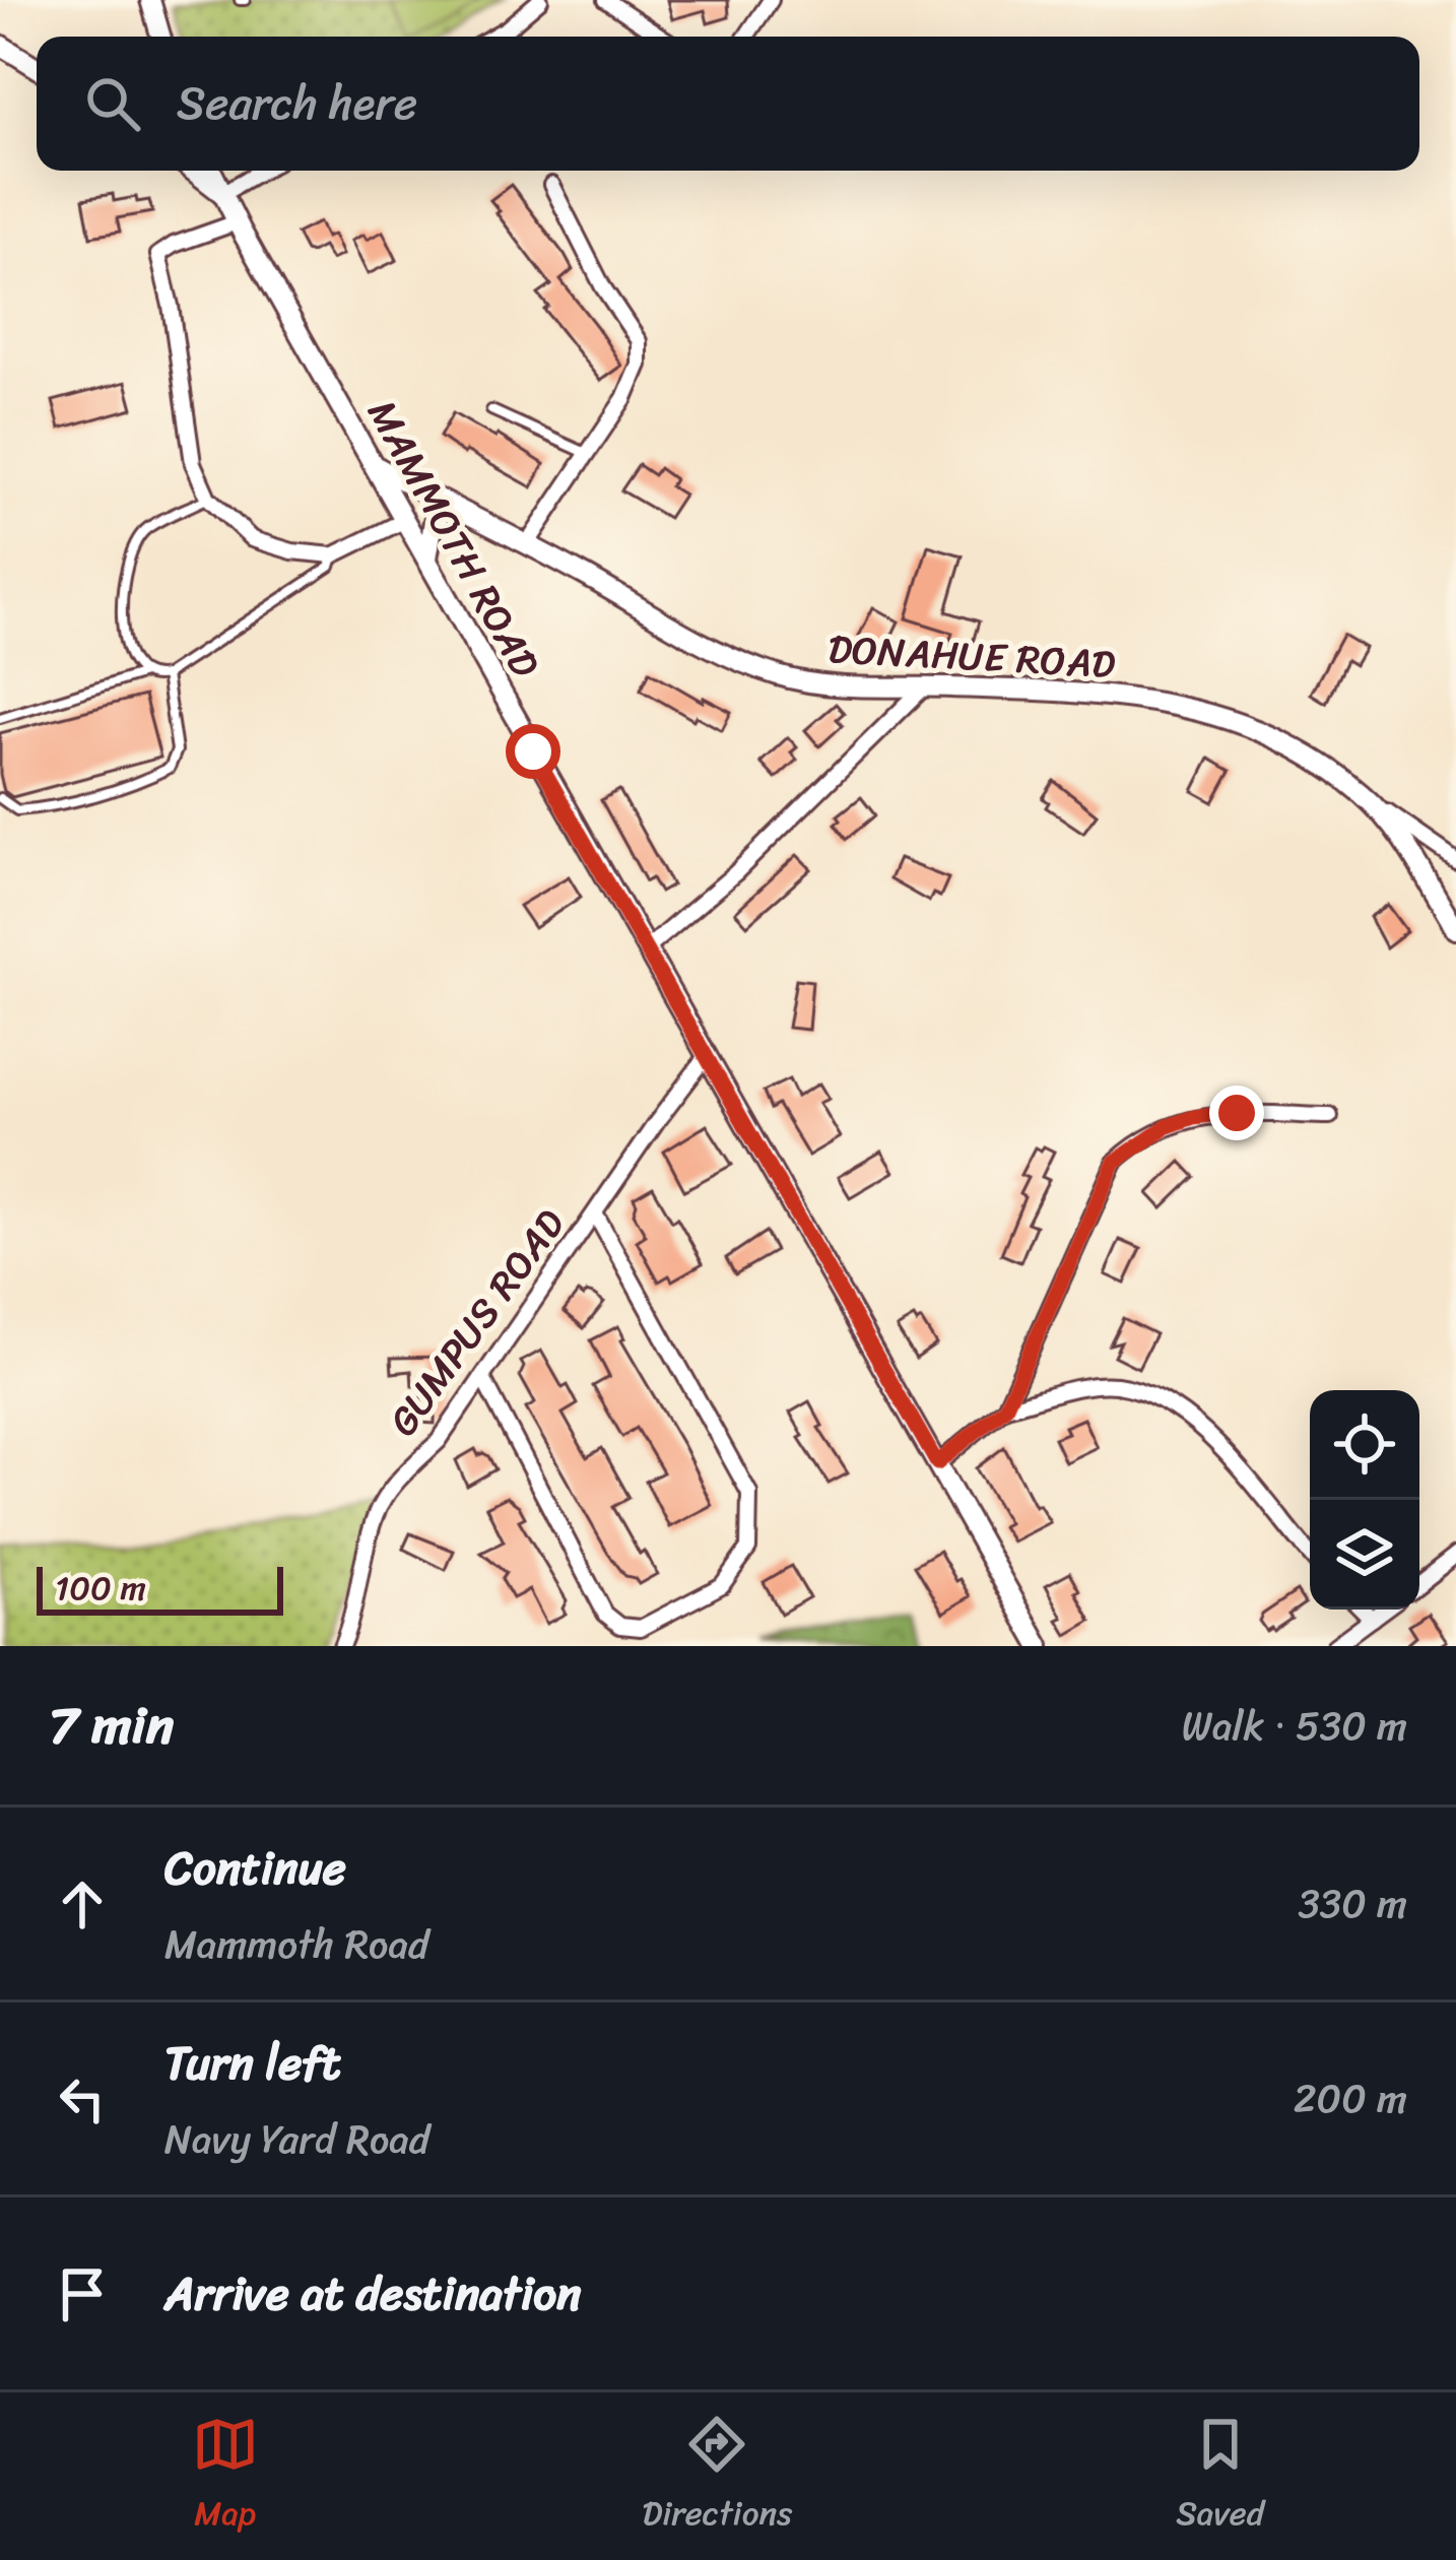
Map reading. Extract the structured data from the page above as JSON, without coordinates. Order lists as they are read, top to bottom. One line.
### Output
{"streets":{"main road":["MAMMOTH ROAD","DONAHUE ROAD"],"street":["GUMPUS ROAD"]},"crossings":[["MAMMOTH ROAD","DONAHUE ROAD"],["MAMMOTH ROAD","GUMPUS ROAD"]],"scale_bar":"100 m","page":{"search":"Search here","scale":"100 m","heading":["7 min","Walk · 530 m"],"list":[["Continue","Mammoth Road","330 m"],["Turn left","Navy Yard Road","200 m"],"Arrive at destination"],"nav":["Map","Directions","Saved"]}}
